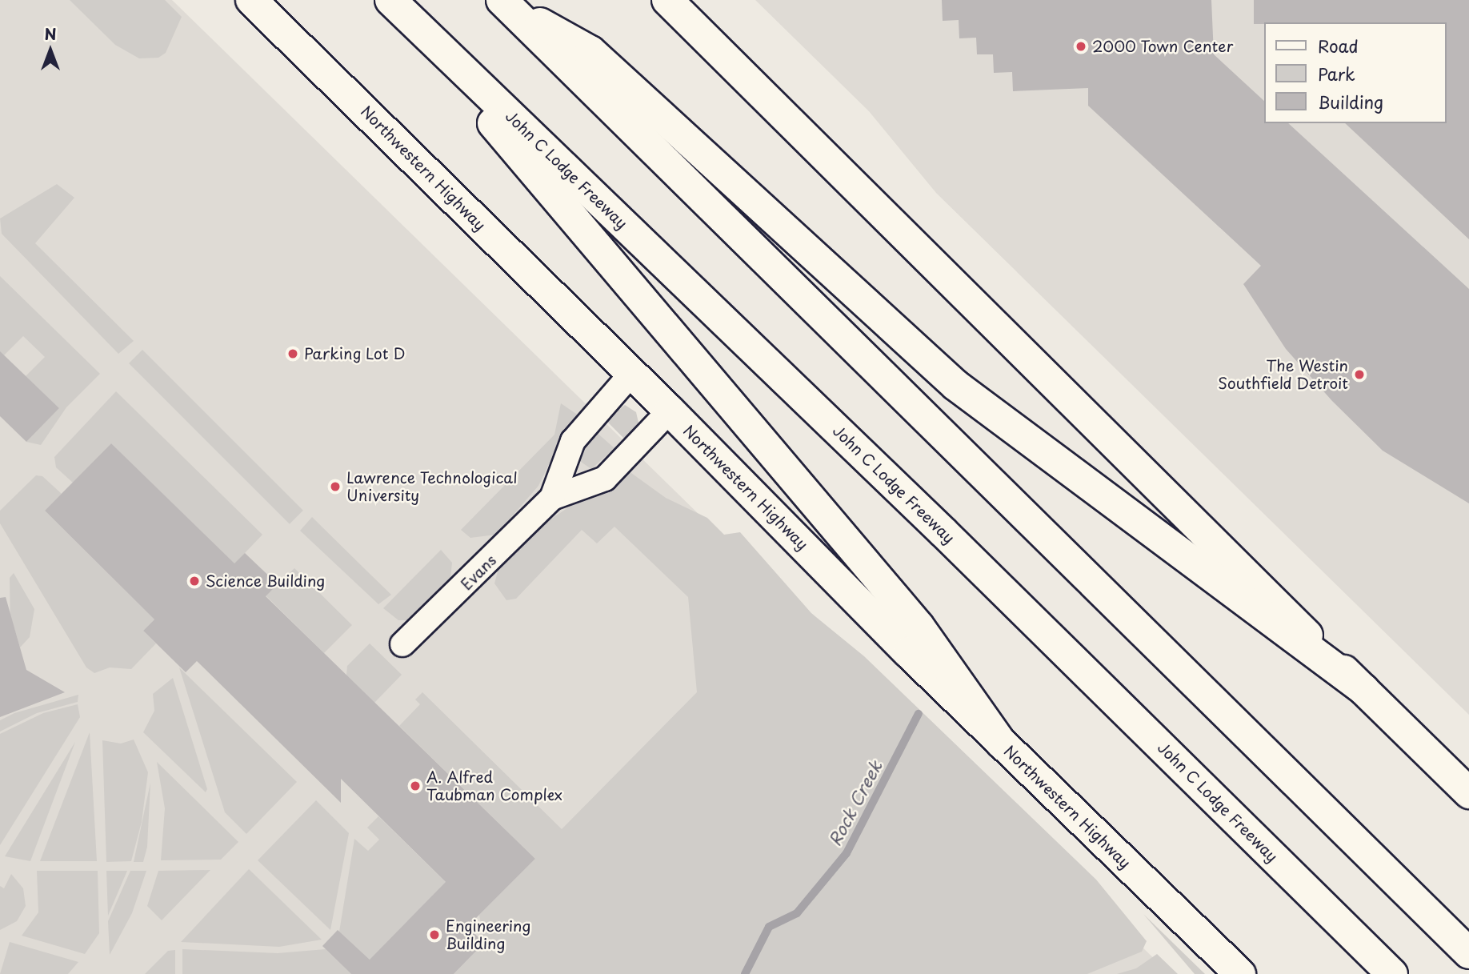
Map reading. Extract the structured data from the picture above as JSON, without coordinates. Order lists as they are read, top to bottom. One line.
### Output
{"streets":{"main road":["Northwestern Highway","John C Lodge Freeway"],"street":["Evans"]},"crossings":[["Northwestern Highway","Evans"]],"water":["Rock Creek"],"places":["2000 Town Center","Parking Lot D","The Westin Southfield Detroit","Lawrence Technological University","Science Building","A. Alfred Taubman Complex","Engineering Building"],"legend":["Road","Park","Building"],"north":"top"}
